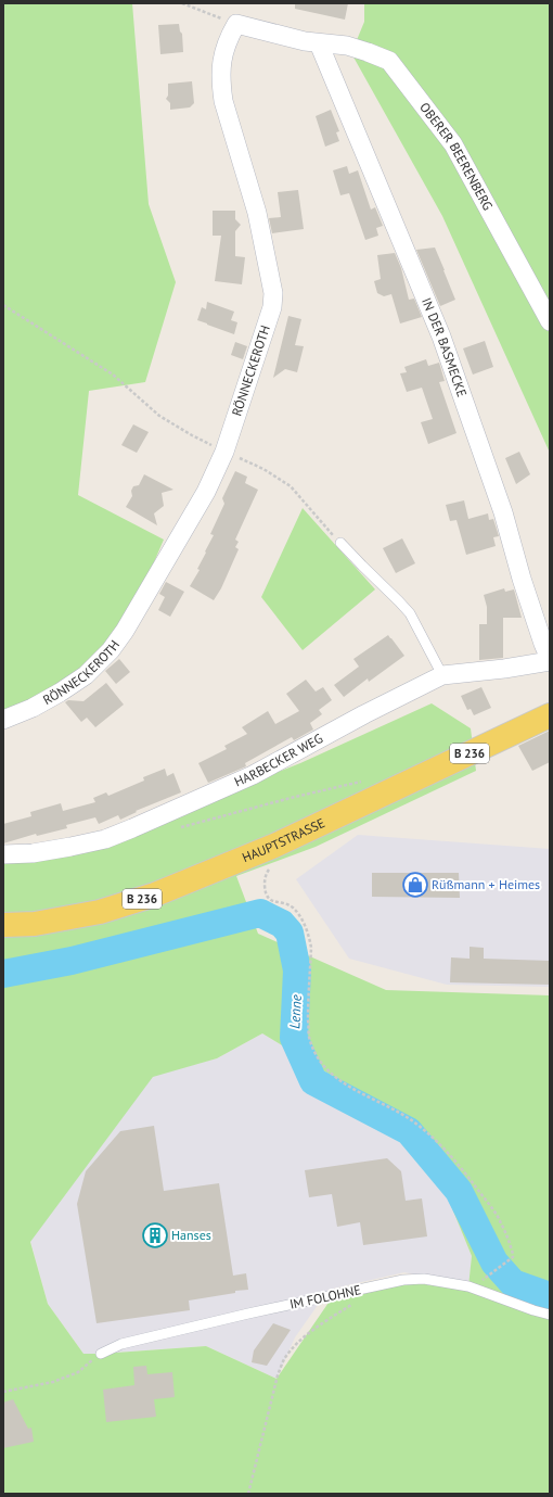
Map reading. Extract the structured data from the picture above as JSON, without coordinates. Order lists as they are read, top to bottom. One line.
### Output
{"streets":{"main road":["B 236","HAUPTSTRASSE"],"street":["OBERER BEERENBERG","IN DER BASMECKE","RÖNNECKEROTH","HARBECKER WEG"],"lane":["IM FOLOHNE"]},"crossings":[["OBERER BEERENBERG","IN DER BASMECKE"],["IN DER BASMECKE","HARBECKER WEG"]],"water":["Lenne"],"places":{"shop":["Rüßmann + Heimes"],"building":["Hanses"]}}
